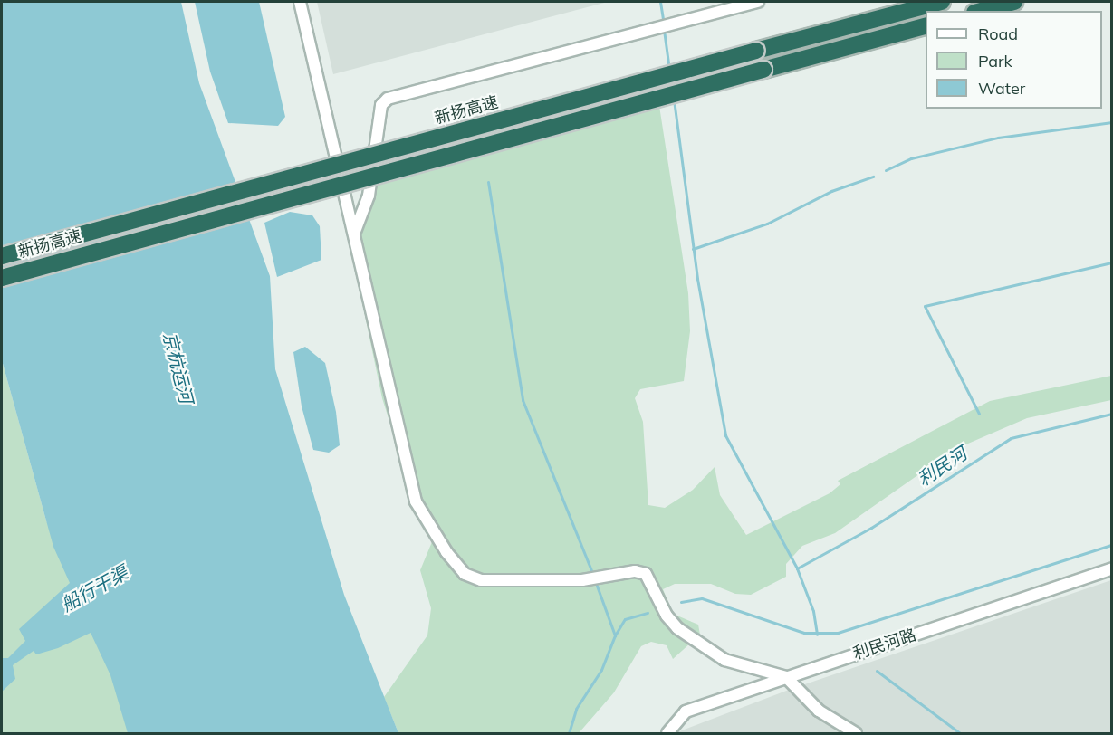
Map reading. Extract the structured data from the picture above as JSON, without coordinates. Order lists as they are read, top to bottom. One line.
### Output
{"streets":{"highway":["新扬高速"],"street":["利民河路"]},"water":["京杭运河","利民河","船行干渠"],"legend":["Road","Park","Water"]}
